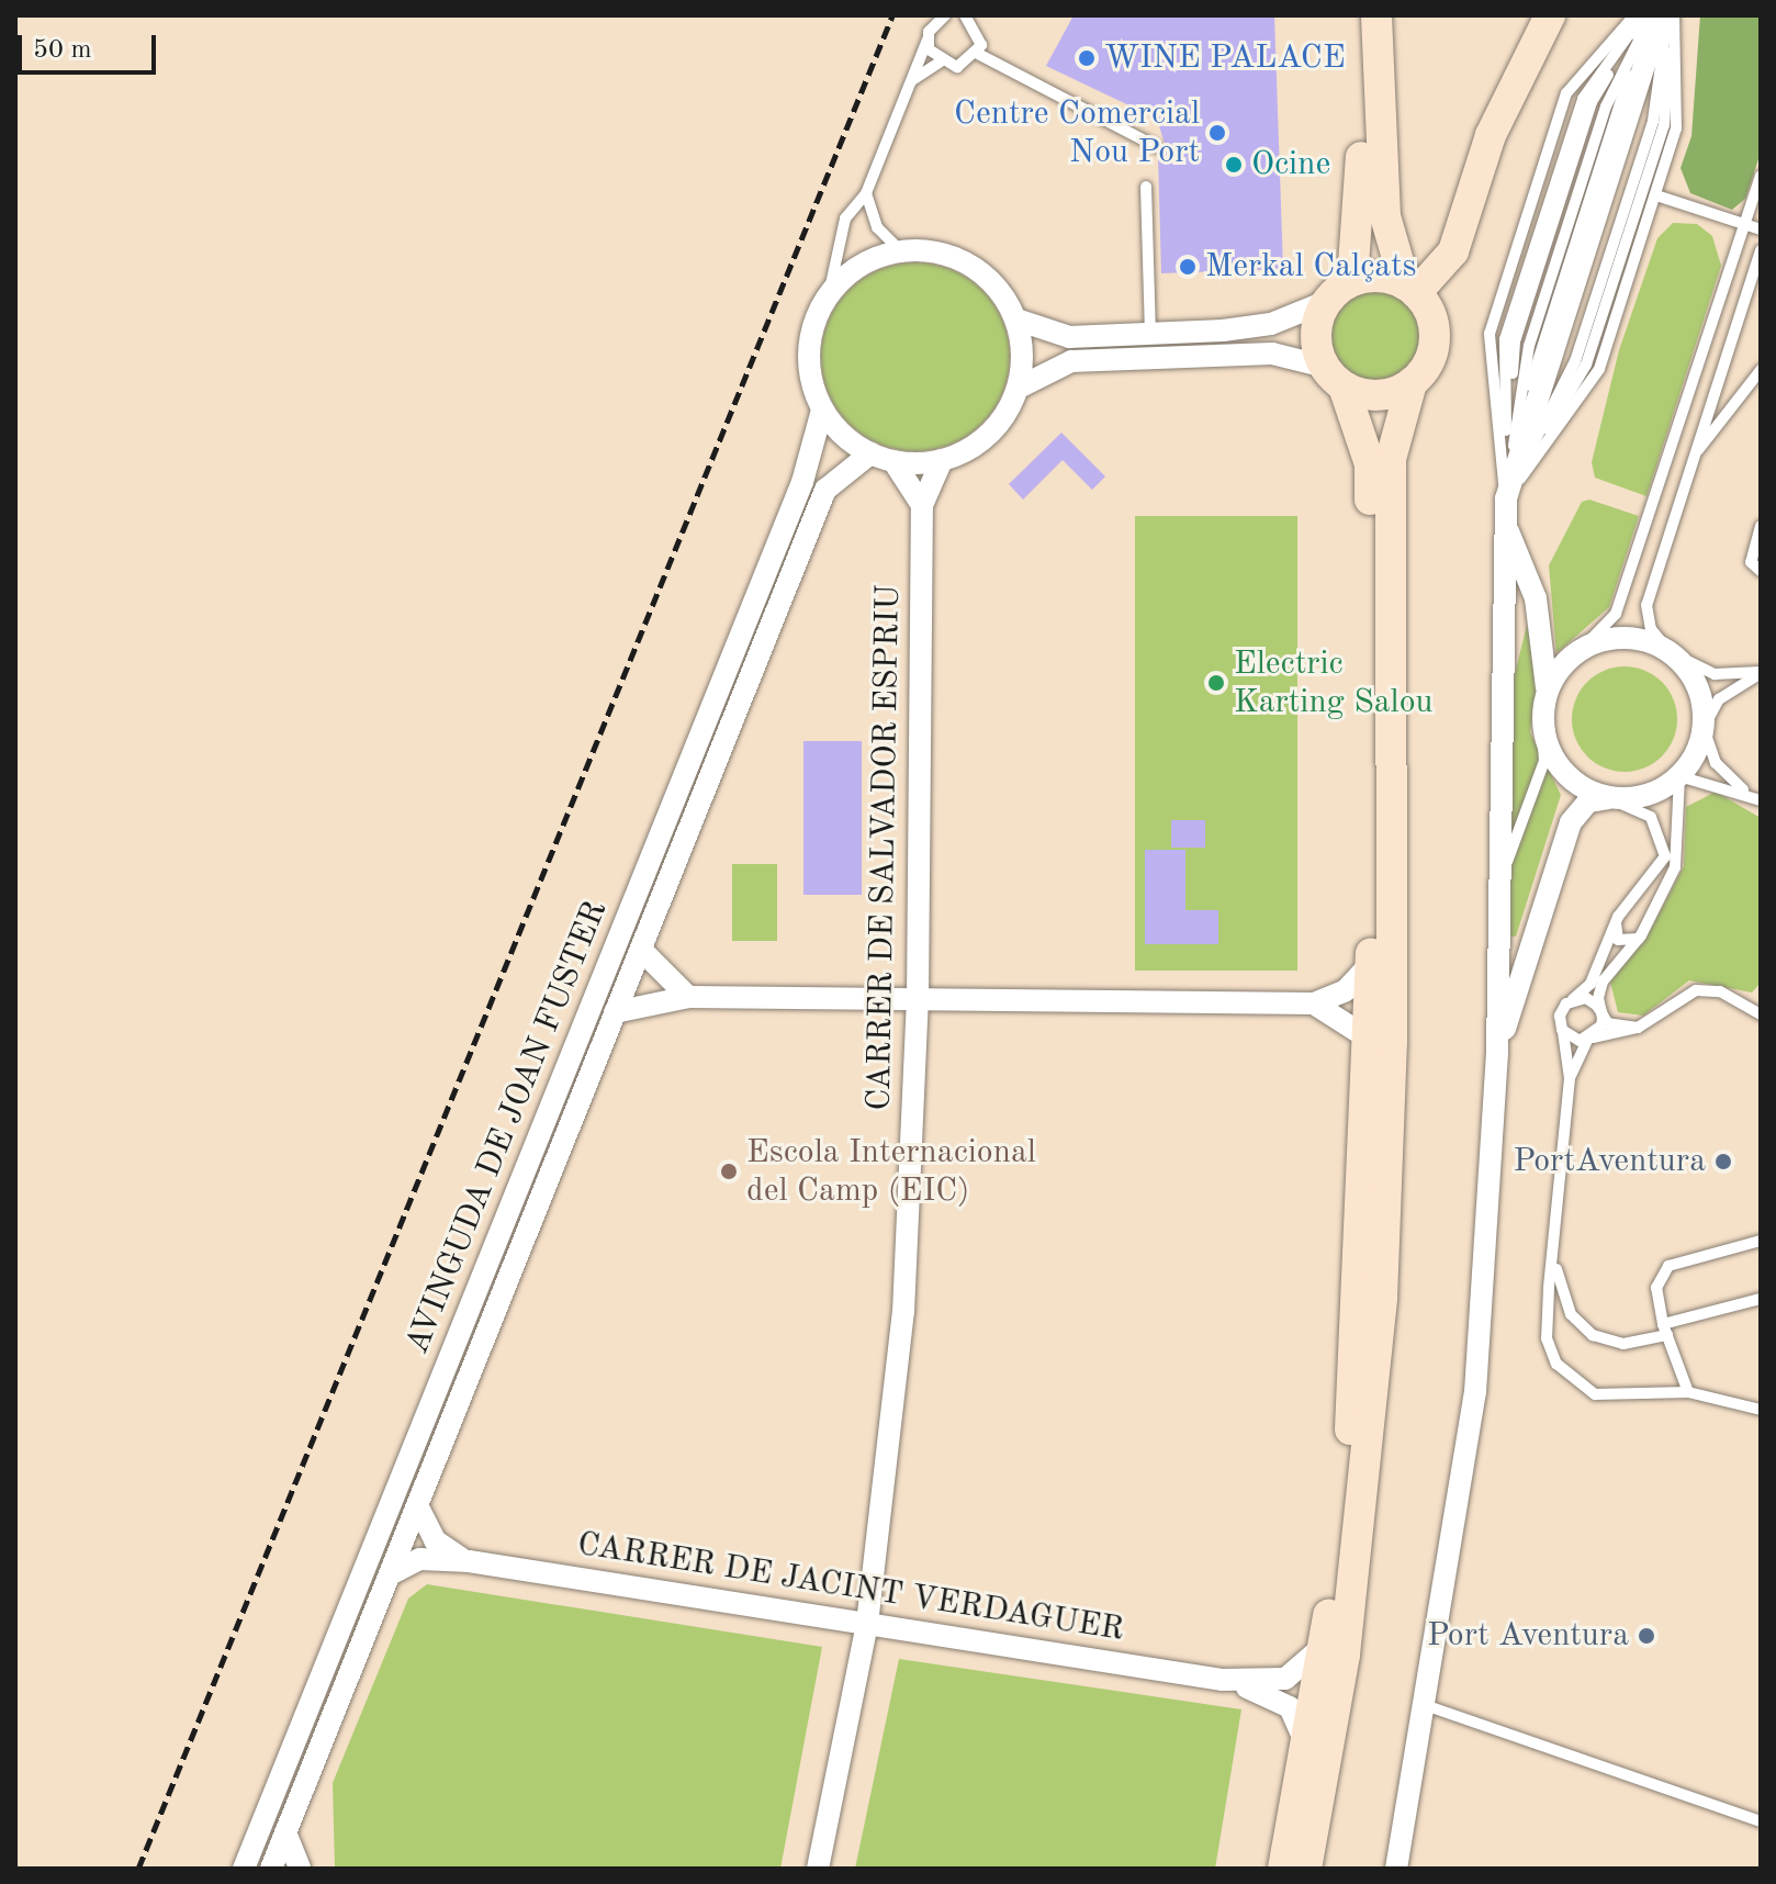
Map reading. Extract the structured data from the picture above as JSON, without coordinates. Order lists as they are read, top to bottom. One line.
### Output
{"streets":{"street":["CARRER DE SALVADOR ESPRIU","AVINGUDA DE JOAN FUSTER","CARRER DE JACINT VERDAGUER"]},"crossings":[["CARRER DE SALVADOR ESPRIU","AVINGUDA DE JOAN FUSTER"],["CARRER DE SALVADOR ESPRIU","CARRER DE JACINT VERDAGUER"],["AVINGUDA DE JOAN FUSTER","CARRER DE JACINT VERDAGUER"]],"places":["WINE PALACE","Centre Comercial Nou Port","Ocine","Merkal Calçats","Electric Karting Salou","PortAventura","Escola Internacional del Camp (EIC)","Port Aventura"],"scale_bar":"50 m"}
